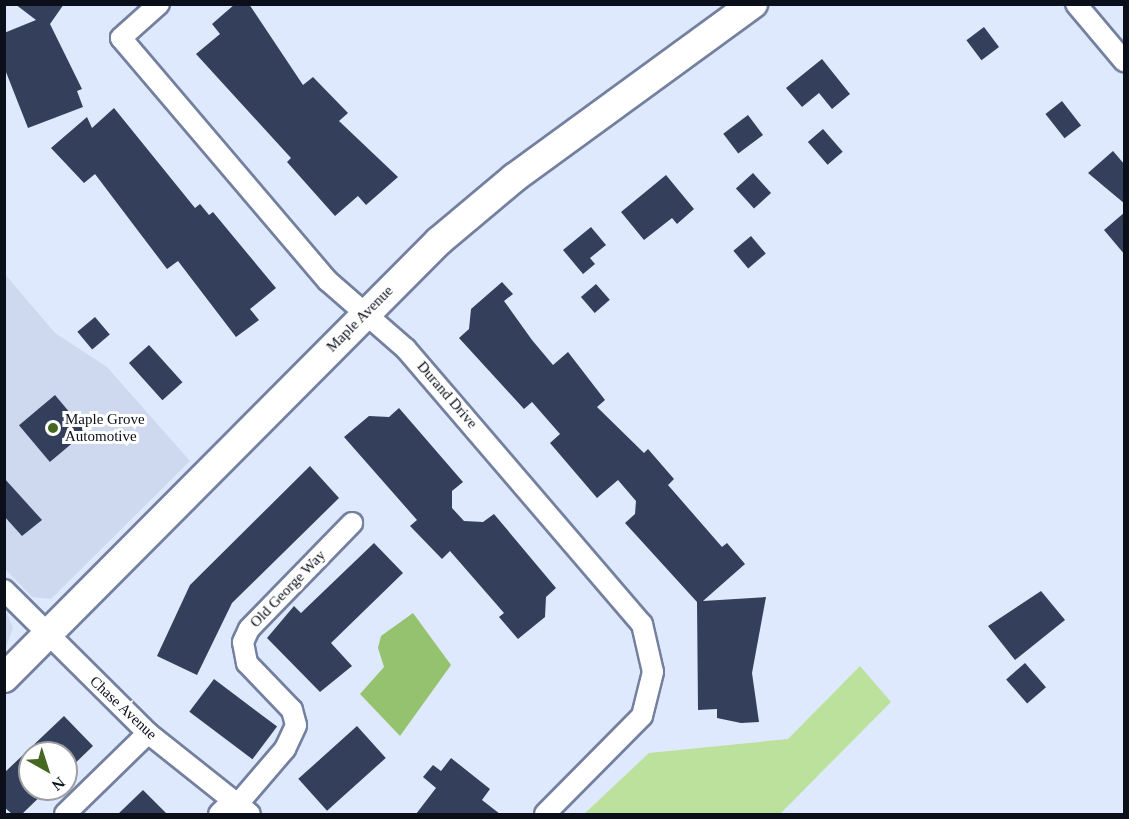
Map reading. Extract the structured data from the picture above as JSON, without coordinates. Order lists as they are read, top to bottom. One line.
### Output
{"streets":{"main road":["Maple Avenue"],"street":["Durand Drive","Old George Way","Chase Avenue"]},"crossings":[["Maple Avenue","Durand Drive"],["Maple Avenue","Chase Avenue"],["Old George Way","Chase Avenue"]],"places":["Maple Grove Automotive"],"north":"bottom right"}
